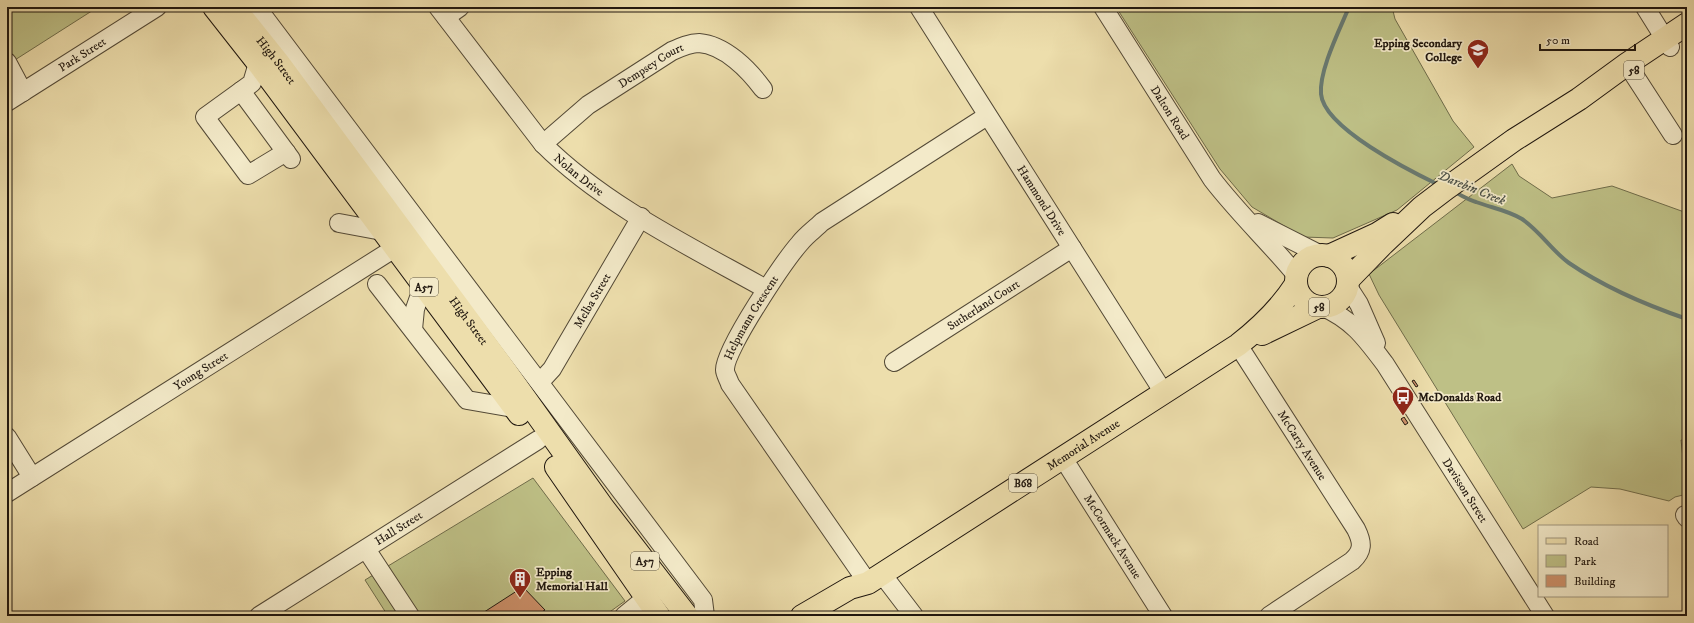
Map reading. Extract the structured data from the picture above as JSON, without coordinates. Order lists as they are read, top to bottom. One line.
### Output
{"streets":{"main road":["High Street","58","A57","Memorial Avenue","B68"],"street":["Park Street","Dempsey Court","Dalton Road","Nolan Drive","Hammond Drive","Melba Street","Sutherland Court","Helpmann Crescent","Young Street","McCarty Avenue","Davisson Street","Hall Street","McCormack Avenue"]},"crossings":[["High Street","Young Street"],["High Street","Hall Street"],["Dempsey Court","Nolan Drive"],["58","Dalton Road"],["58","Memorial Avenue"],["58","Davisson Street"],["Dalton Road","Memorial Avenue"],["Dalton Road","Davisson Street"],["Nolan Drive","Melba Street"],["Nolan Drive","Helpmann Crescent"],["Hammond Drive","Sutherland Court"],["Hammond Drive","Helpmann Crescent"],["Hammond Drive","Memorial Avenue"],["Helpmann Crescent","Memorial Avenue"],["Memorial Avenue","McCarty Avenue"],["Memorial Avenue","Davisson Street"],["Memorial Avenue","McCormack Avenue"]],"water":["Darebin Creek"],"places":{"school or university":["Epping Secondary College"],"bus stop":["McDonalds Road"],"building":["Epping Memorial Hall"]},"legend":["Road","Park","Building"],"scale_bar":"50 m"}
